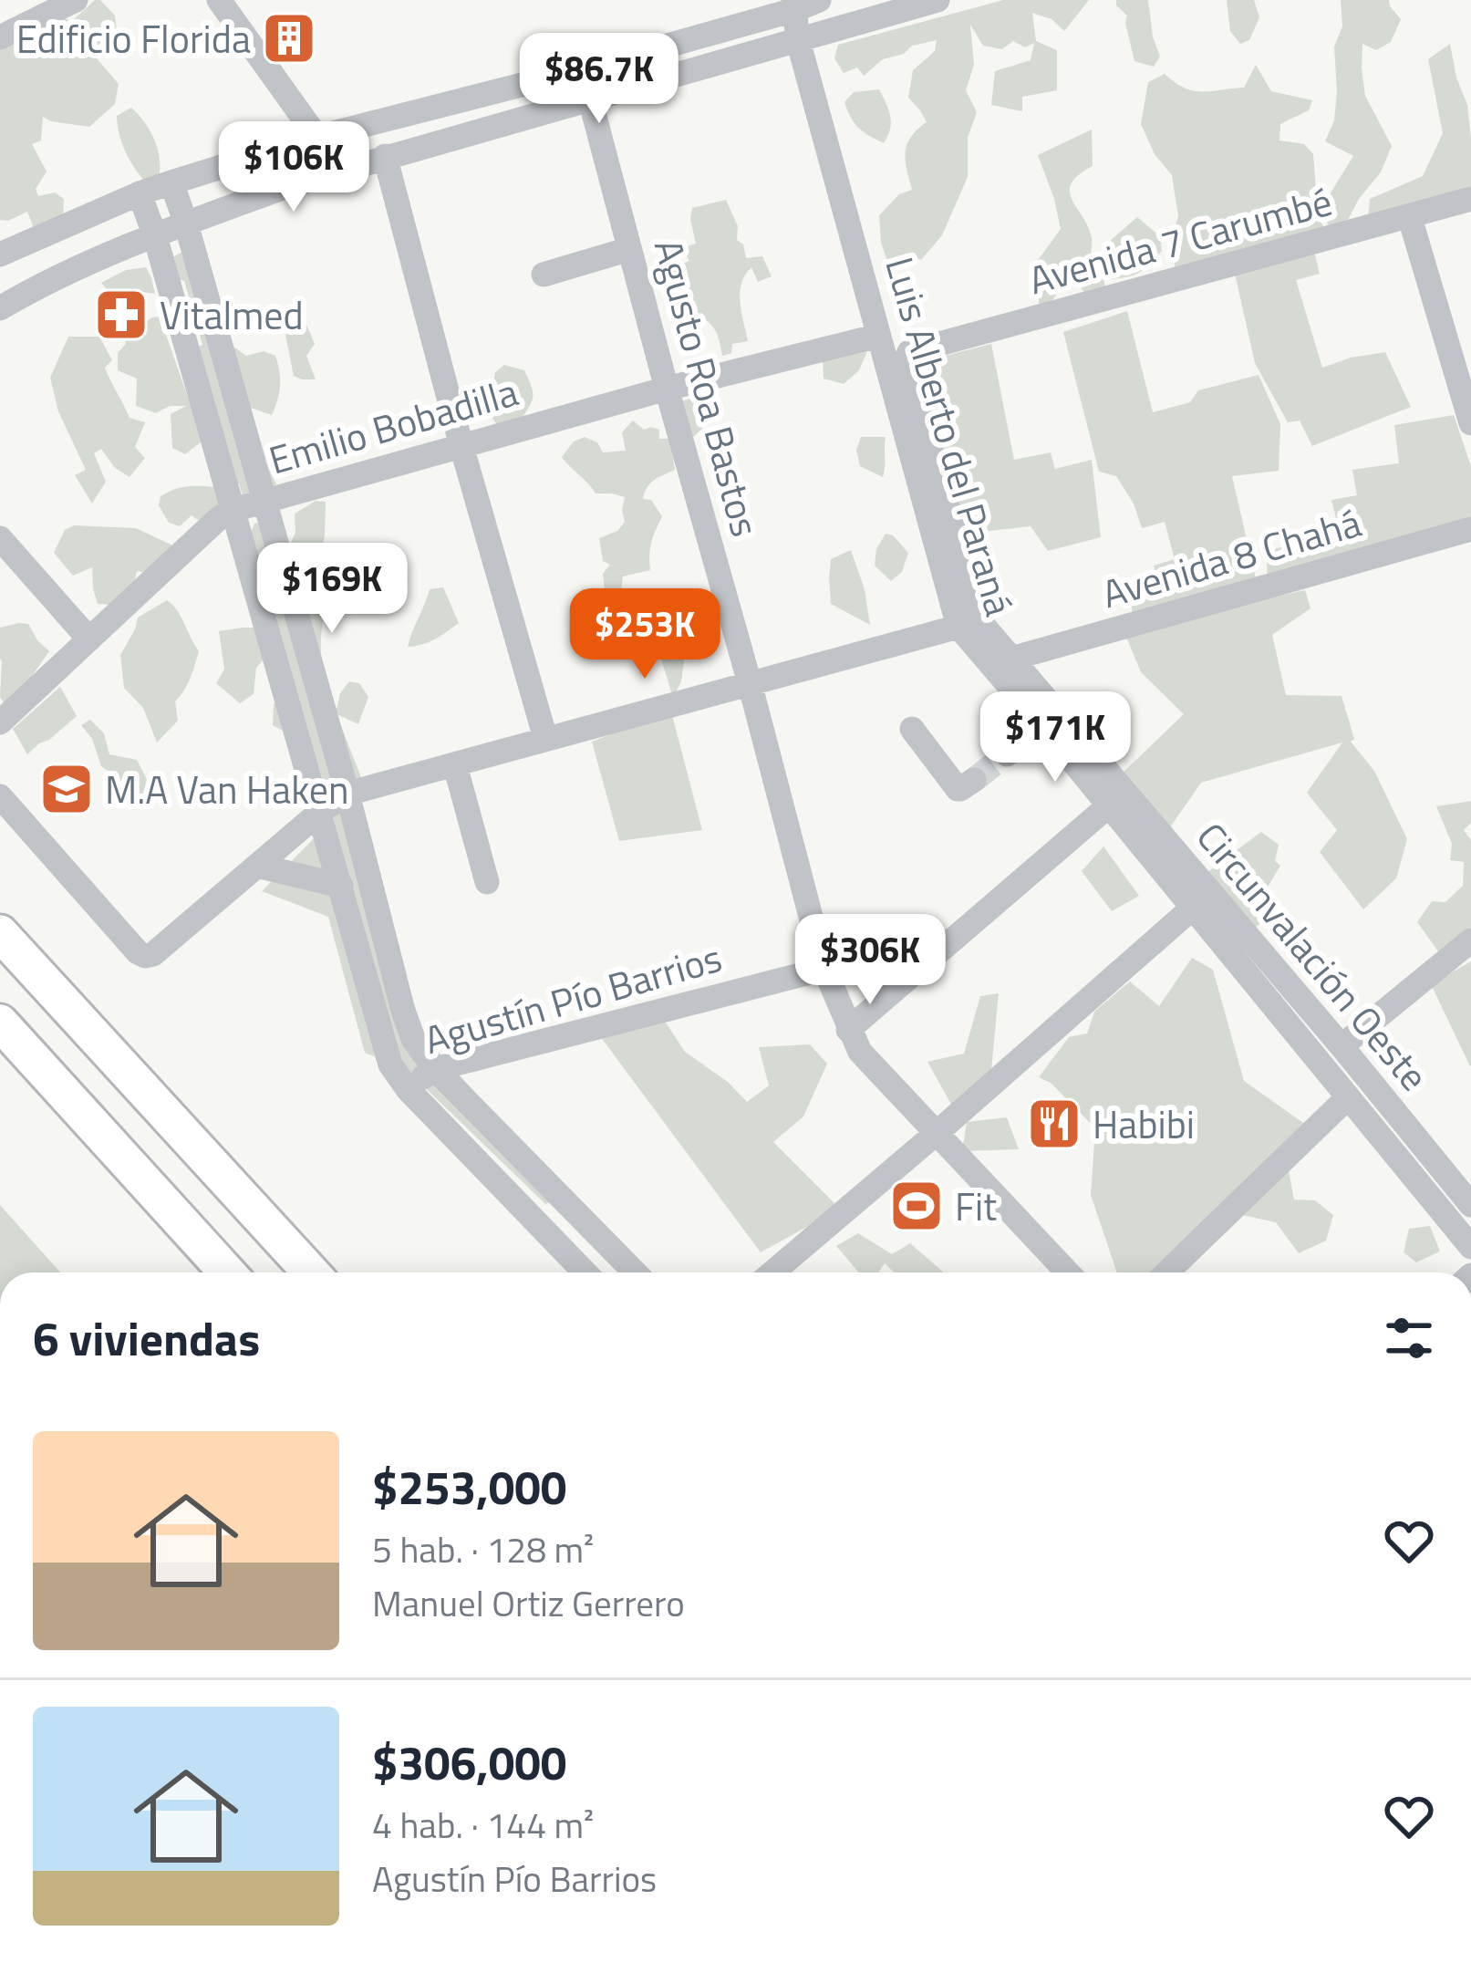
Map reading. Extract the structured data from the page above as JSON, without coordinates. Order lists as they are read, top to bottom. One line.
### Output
{"streets":{"street":["Avenida 7 Carumbé","Agusto Roa Bastos","Emilio Bobadilla","Luis Alberto del Paraná","Avenida 8 Chahá","Circunvalación Oeste","Agustín Pío Barrios"]},"crossings":[["Avenida 7 Carumbé","Circunvalación Oeste"],["Agusto Roa Bastos","Emilio Bobadilla"],["Agusto Roa Bastos","Agustín Pío Barrios"],["Emilio Bobadilla","Luis Alberto del Paraná"],["Avenida 8 Chahá","Circunvalación Oeste"]],"places":{"building":["Edificio Florida"],"pharmacy":["Vitalmed"],"school or university":["M.A Van Haken"],"restaurant":["Habibi"],"sports":["Fit"]},"page":{"price":["$86.7K","$106K","$169K","$253K","$171K","$306K"],"heading":"6 viviendas","list":[{"name":"$253,000","note":"5 hab. · 128 m² · Manuel Ortiz Gerrero"},{"name":"$306,000","note":"4 hab. · 144 m² · Agustín Pío Barrios"}]}}
